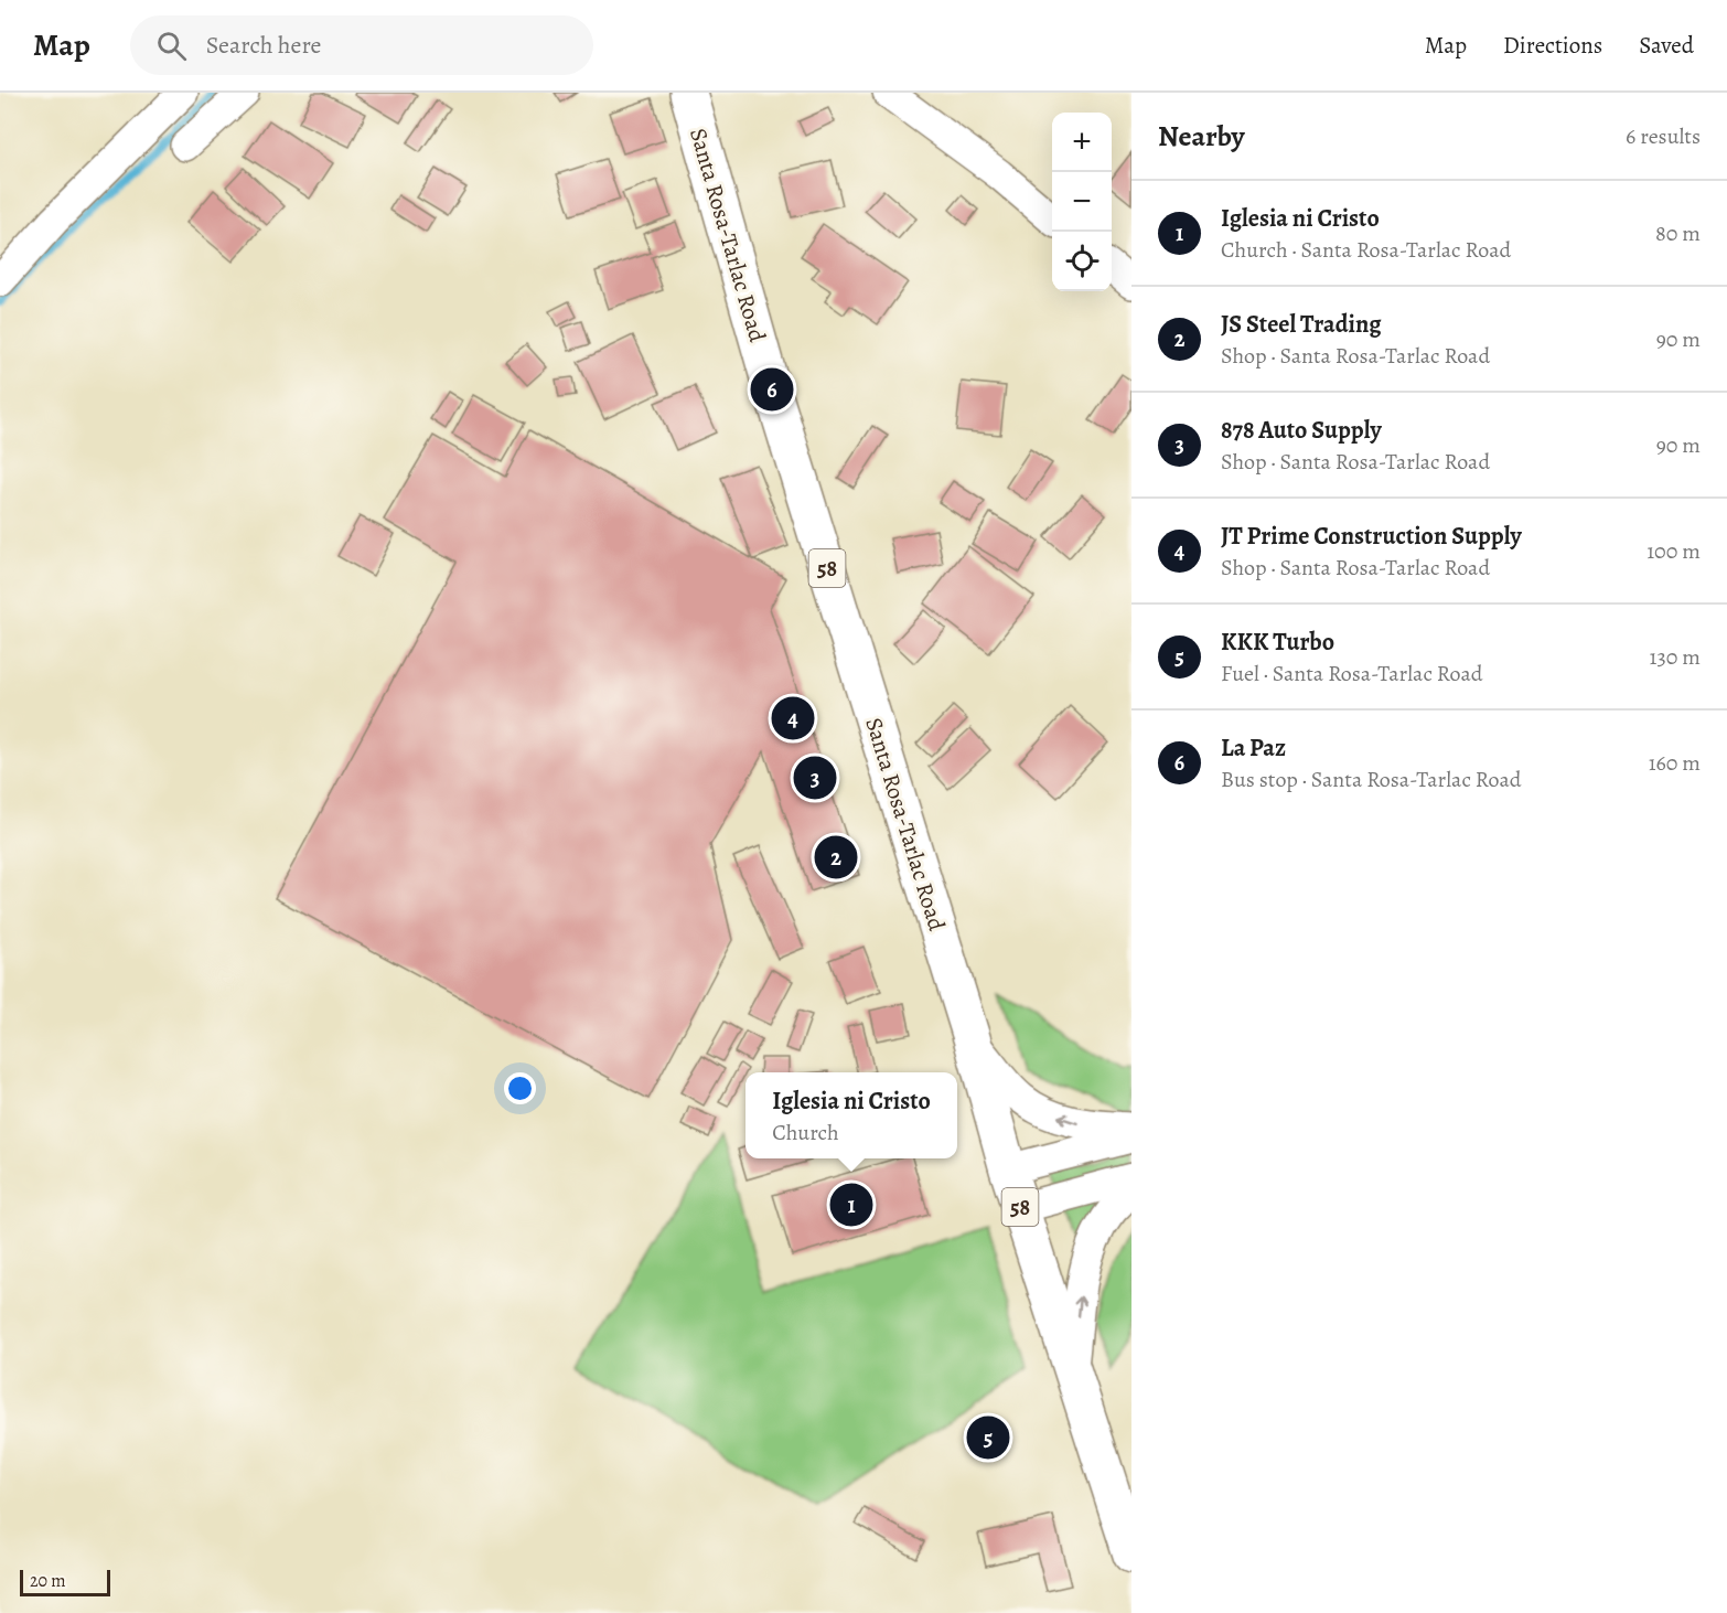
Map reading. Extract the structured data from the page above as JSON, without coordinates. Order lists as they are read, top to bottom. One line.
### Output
{"streets":{"highway":["Santa Rosa-Tarlac Road","58"]},"scale_bar":"20 m","page":{"header":"Map","search":"Search here","nav":["Map","Directions","Saved"],"heading":["Nearby","6 results"],"map_buttons":["+","−"],"list":[{"mark":"1","name":"Iglesia ni Cristo","note":"Church · Santa Rosa-Tarlac Road","value":"80 m"},{"mark":"2","name":"JS Steel Trading","note":"Shop · Santa Rosa-Tarlac Road","value":"90 m"},{"mark":"3","name":"878 Auto Supply","note":"Shop · Santa Rosa-Tarlac Road","value":"90 m"},{"mark":"4","name":"JT Prime Construction Supply","note":"Shop · Santa Rosa-Tarlac Road","value":"100 m"},{"mark":"5","name":"KKK Turbo","note":"Fuel · Santa Rosa-Tarlac Road","value":"130 m"},{"mark":"6","name":"La Paz","note":"Bus stop · Santa Rosa-Tarlac Road","value":"160 m"}],"pins":["6","4","3","2","1","5"],"popup":["Iglesia ni Cristo","Church"],"scale":"20 m"}}
